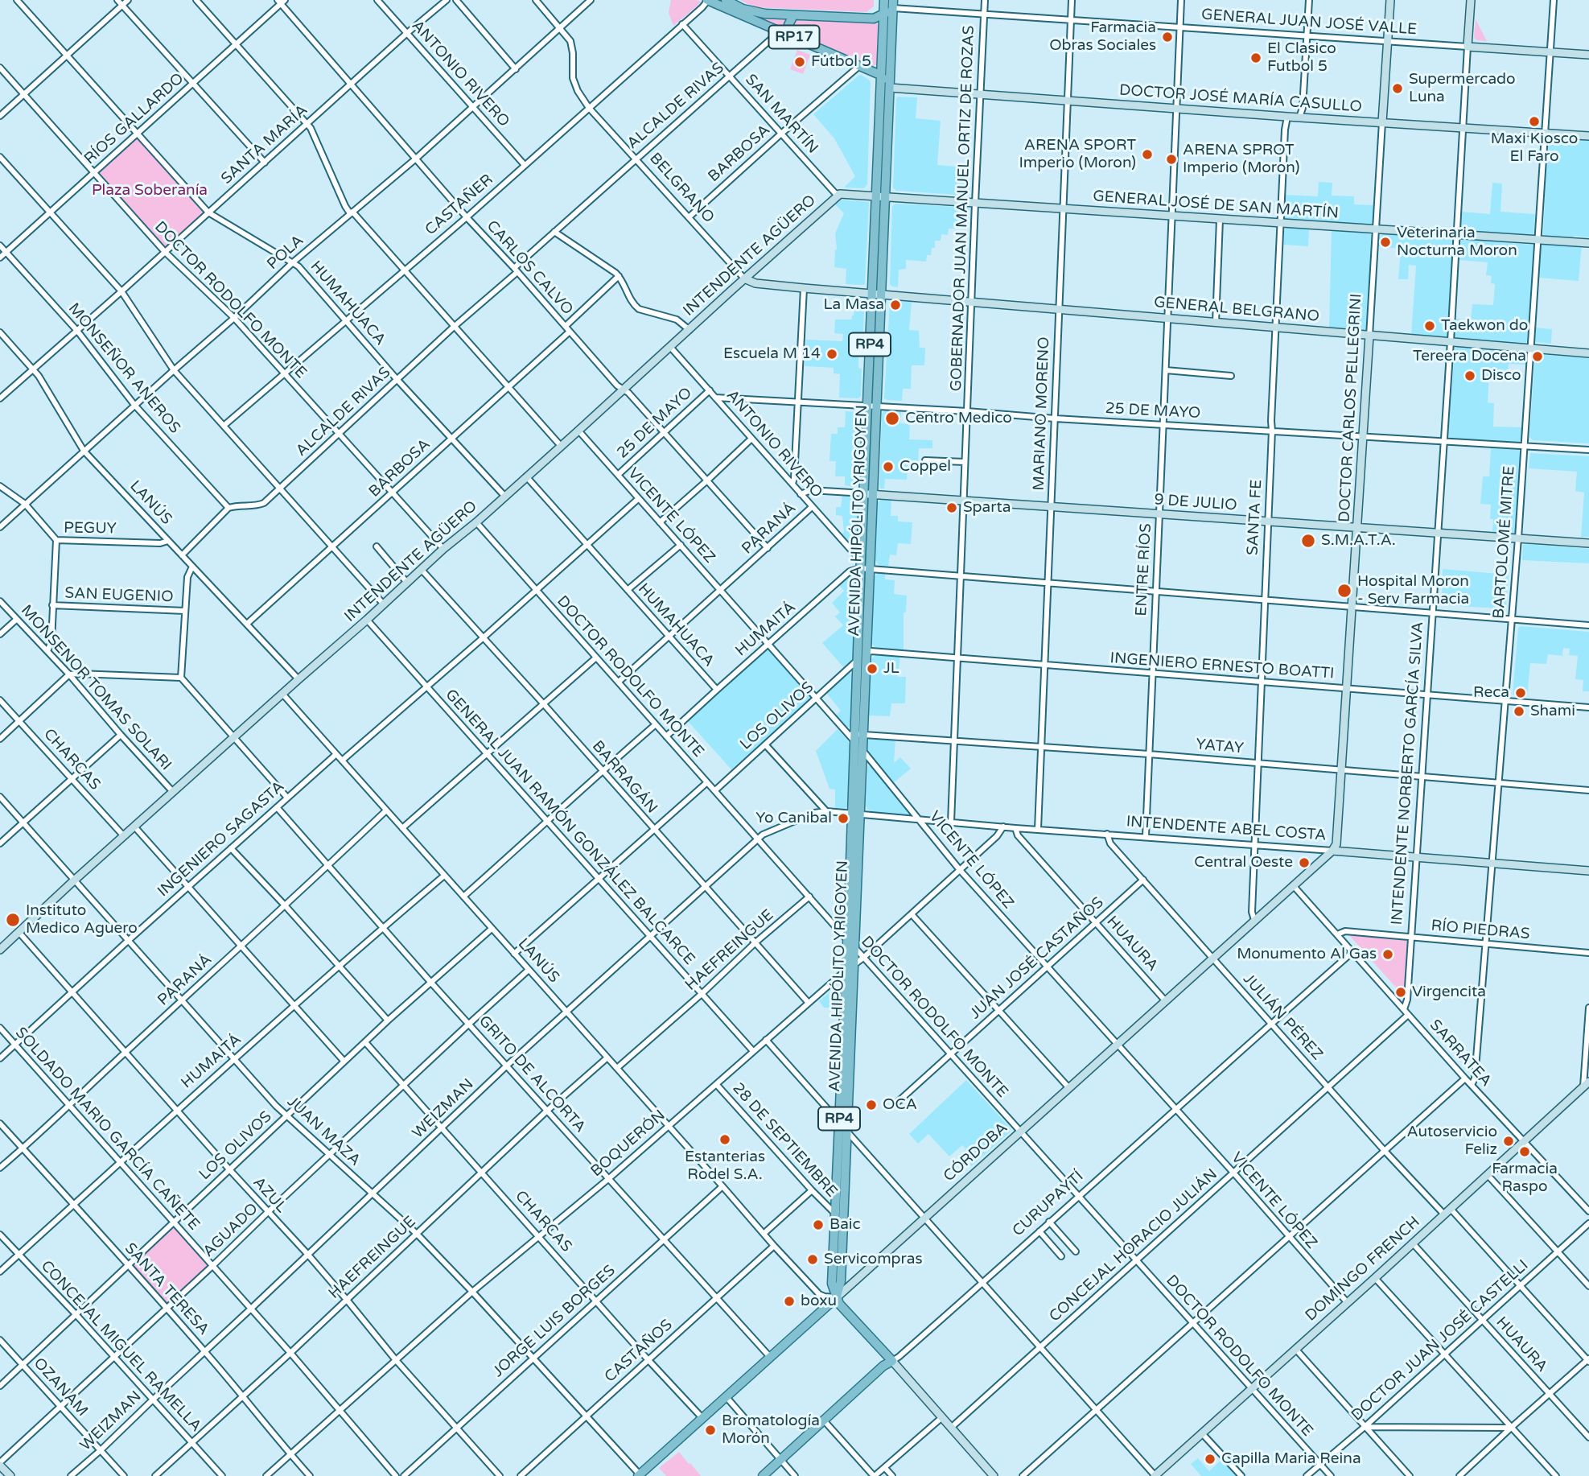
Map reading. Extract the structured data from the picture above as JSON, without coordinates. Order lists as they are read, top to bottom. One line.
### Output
{"streets":{"main road":["RP17","RP4","AVENIDA HIPÓLITO YRIGOYEN","CÓRDOBA","CURUPAYTÍ"],"street":["GENERAL JUAN JOSÉ VALLE","ANTONIO RIVERO","DOCTOR JOSÉ MARÍA CASULLO","ALCALDE RIVAS","SAN MARTÍN","RÍOS GALLARDO","SANTA MARÍA","BARBOSA","BELGRANO","CASTAÑER","GENERAL JOSÉ DE SAN MARTÍN","GOBERNADOR JUAN MANUEL ORTIZ DE ROZAS","POLA","INTENDENTE AGÜERO","CARLOS CALVO","DOCTOR RODOLFO MONTE","HUMAHUACA","GENERAL BELGRANO","MONSEÑOR ANEROS","DOCTOR CARLOS PELLEGRINI","25 DE MAYO","MARIANO MORENO","LANÚS","9 DE JULIO","VICENTE LÓPEZ","SANTA FE","PEGUY","PARANÁ","BARTOLOMÉ MITRE","ENTRE RÍOS","SAN EUGENIO","HUMAITÁ","INGENIERO ERNESTO BOATTI","MONSENOR TOMAS SOLARI","LOS OLIVOS","YATAY","CHARCAS","INTENDENTE NORBERTO GARCÍA SILVA","BARRAGÁN","GENERAL JUAN RAMÓN GONZÁLEZ BALCARCE","INTENDENTE ABEL COSTA","INGENIERO SAGASTA","RÍO PIEDRAS","HUAURA","HAEFREINGUE","JUAN JOSÉ CASTAÑOS","JULIÁN PÉREZ","SARRATEA","GRITO DE ALCORTA","WEIZMAN","SOLDADO MARIO GARCÍA CAÑETE","JUAN MAZA","28 DE SEPTIEMBRE","BOQUERÓN","AZUL","AGUADO","CONCEJAL HORACIO JULIÁN","DOMINGO FRENCH","SANTA TERESA","JORGE LUIS BORGES","DOCTOR JUAN JOSÉ CASTELLI","CONCEJAL MIGUEL RAMELLA","CASTAÑOS","OZANAM"]},"crossings":[["GENERAL JUAN JOSÉ VALLE","GOBERNADOR JUAN MANUEL ORTIZ DE ROZAS"],["GENERAL JUAN JOSÉ VALLE","DOCTOR CARLOS PELLEGRINI"],["GENERAL JUAN JOSÉ VALLE","MARIANO MORENO"],["GENERAL JUAN JOSÉ VALLE","AVENIDA HIPÓLITO YRIGOYEN"],["GENERAL JUAN JOSÉ VALLE","BARTOLOMÉ MITRE"],["GENERAL JUAN JOSÉ VALLE","ENTRE RÍOS"],["GENERAL JUAN JOSÉ VALLE","INTENDENTE NORBERTO GARCÍA SILVA"],["RP17","ALCALDE RIVAS"],["RP17","BARBOSA"],["RP17","CASTAÑER"],["RP17","AVENIDA HIPÓLITO YRIGOYEN"],["ANTONIO RIVERO","SANTA MARÍA"],["ANTONIO RIVERO","CASTAÑER"],["ANTONIO RIVERO","POLA"],["ANTONIO RIVERO","INTENDENTE AGÜERO"],["ANTONIO RIVERO","25 DE MAYO"],["ANTONIO RIVERO","9 DE JULIO"],["ANTONIO RIVERO","AVENIDA HIPÓLITO YRIGOYEN"],["ANTONIO RIVERO","PARANÁ"],["DOCTOR JOSÉ MARÍA CASULLO","GOBERNADOR JUAN MANUEL ORTIZ DE ROZAS"],["DOCTOR JOSÉ MARÍA CASULLO","DOCTOR CARLOS PELLEGRINI"],["DOCTOR JOSÉ MARÍA CASULLO","MARIANO MORENO"],["DOCTOR JOSÉ MARÍA CASULLO","SANTA FE"],["DOCTOR JOSÉ MARÍA CASULLO","AVENIDA HIPÓLITO YRIGOYEN"],["DOCTOR JOSÉ MARÍA CASULLO","BARTOLOMÉ MITRE"],["DOCTOR JOSÉ MARÍA CASULLO","ENTRE RÍOS"],["DOCTOR JOSÉ MARÍA CASULLO","INTENDENTE NORBERTO GARCÍA SILVA"],["ALCALDE RIVAS","SAN MARTÍN"],["ALCALDE RIVAS","BELGRANO"],["ALCALDE RIVAS","CARLOS CALVO"],["ALCALDE RIVAS","DOCTOR RODOLFO MONTE"],["ALCALDE RIVAS","HUMAHUACA"],["ALCALDE RIVAS","MONSEÑOR ANEROS"],["SAN MARTÍN","BARBOSA"],["SAN MARTÍN","CASTAÑER"],["SAN MARTÍN","GENERAL JOSÉ DE SAN MARTÍN"],["SAN MARTÍN","INTENDENTE AGÜERO"],["RÍOS GALLARDO","CARLOS CALVO"],["RÍOS GALLARDO","DOCTOR RODOLFO MONTE"],["RÍOS GALLARDO","HUMAHUACA"],["RÍOS GALLARDO","MONSEÑOR ANEROS"],["SANTA MARÍA","CARLOS CALVO"],["SANTA MARÍA","DOCTOR RODOLFO MONTE"],["SANTA MARÍA","HUMAHUACA"],["SANTA MARÍA","MONSEÑOR ANEROS"],["SANTA MARÍA","LANÚS"],["BARBOSA","BELGRANO"],["BARBOSA","CARLOS CALVO"],["BARBOSA","DOCTOR RODOLFO MONTE"],["BARBOSA","HUMAHUACA"],["BARBOSA","LANÚS"],["BELGRANO","CASTAÑER"],["BELGRANO","POLA"],["BELGRANO","INTENDENTE AGÜERO"],["CASTAÑER","CARLOS CALVO"],["CASTAÑER","DOCTOR RODOLFO MONTE"],["CASTAÑER","HUMAHUACA"],["GENERAL JOSÉ DE SAN MARTÍN","GOBERNADOR JUAN MANUEL ORTIZ DE ROZAS"],["GENERAL JOSÉ DE SAN MARTÍN","INTENDENTE AGÜERO"],["GENERAL JOSÉ DE SAN MARTÍN","DOCTOR CARLOS PELLEGRINI"],["GENERAL JOSÉ DE SAN MARTÍN","MARIANO MORENO"],["GENERAL JOSÉ DE SAN MARTÍN","SANTA FE"],["GENERAL JOSÉ DE SAN MARTÍN","AVENIDA HIPÓLITO YRIGOYEN"],["GENERAL JOSÉ DE SAN MARTÍN","BARTOLOMÉ MITRE"],["GENERAL JOSÉ DE SAN MARTÍN","ENTRE RÍOS"],["GENERAL JOSÉ DE SAN MARTÍN","INTENDENTE NORBERTO GARCÍA SILVA"],["GOBERNADOR JUAN MANUEL ORTIZ DE ROZAS","GENERAL BELGRANO"],["GOBERNADOR JUAN MANUEL ORTIZ DE ROZAS","25 DE MAYO"],["GOBERNADOR JUAN MANUEL ORTIZ DE ROZAS","9 DE JULIO"],["GOBERNADOR JUAN MANUEL ORTIZ DE ROZAS","INGENIERO ERNESTO BOATTI"],["GOBERNADOR JUAN MANUEL ORTIZ DE ROZAS","YATAY"],["GOBERNADOR JUAN MANUEL ORTIZ DE ROZAS","INTENDENTE ABEL COSTA"],["POLA","CARLOS CALVO"],["POLA","DOCTOR RODOLFO MONTE"],["POLA","HUMAHUACA"],["POLA","MONSEÑOR ANEROS"],["POLA","LANÚS"],["INTENDENTE AGÜERO","CARLOS CALVO"],["INTENDENTE AGÜERO","DOCTOR RODOLFO MONTE"],["INTENDENTE AGÜERO","HUMAHUACA"],["INTENDENTE AGÜERO","LANÚS"],["INTENDENTE AGÜERO","VICENTE LÓPEZ"],["INTENDENTE AGÜERO","MONSENOR TOMAS SOLARI"],["INTENDENTE AGÜERO","CHARCAS"],["INTENDENTE AGÜERO","BARRAGÁN"],["INTENDENTE AGÜERO","GENERAL JUAN RAMÓN GONZÁLEZ BALCARCE"],["INTENDENTE AGÜERO","JUAN MAZA"],["INTENDENTE AGÜERO","AZUL"],["CARLOS CALVO","25 DE MAYO"],["CARLOS CALVO","PARANÁ"],["DOCTOR RODOLFO MONTE","AVENIDA HIPÓLITO YRIGOYEN"],["DOCTOR RODOLFO MONTE","PARANÁ"],["DOCTOR RODOLFO MONTE","HUMAITÁ"],["DOCTOR RODOLFO MONTE","LOS OLIVOS"],["DOCTOR RODOLFO MONTE","HAEFREINGUE"],["DOCTOR RODOLFO MONTE","JUAN JOSÉ CASTAÑOS"],["DOCTOR RODOLFO MONTE","WEIZMAN"],["DOCTOR RODOLFO MONTE","BOQUERÓN"],["DOCTOR RODOLFO MONTE","CÓRDOBA"],["DOCTOR RODOLFO MONTE","CURUPAYTÍ"],["DOCTOR RODOLFO MONTE","CONCEJAL HORACIO JULIÁN"],["DOCTOR RODOLFO MONTE","DOMINGO FRENCH"],["DOCTOR RODOLFO MONTE","DOCTOR JUAN JOSÉ CASTELLI"],["HUMAHUACA","PARANÁ"],["HUMAHUACA","HUMAITÁ"],["GENERAL BELGRANO","DOCTOR CARLOS PELLEGRINI"],["GENERAL BELGRANO","MARIANO MORENO"],["GENERAL BELGRANO","SANTA FE"],["GENERAL BELGRANO","AVENIDA HIPÓLITO YRIGOYEN"],["GENERAL BELGRANO","BARTOLOMÉ MITRE"],["GENERAL BELGRANO","ENTRE RÍOS"],["GENERAL BELGRANO","INTENDENTE NORBERTO GARCÍA SILVA"],["RP4","LANÚS"],["RP4","AVENIDA HIPÓLITO YRIGOYEN"],["RP4","CÓRDOBA"],["RP4","CURUPAYTÍ"],["DOCTOR CARLOS PELLEGRINI","25 DE MAYO"],["DOCTOR CARLOS PELLEGRINI","9 DE JULIO"],["DOCTOR CARLOS PELLEGRINI","INGENIERO ERNESTO BOATTI"],["DOCTOR CARLOS PELLEGRINI","YATAY"],["DOCTOR CARLOS PELLEGRINI","INTENDENTE ABEL COSTA"],["DOCTOR CARLOS PELLEGRINI","CÓRDOBA"],["25 DE MAYO","MARIANO MORENO"],["25 DE MAYO","VICENTE LÓPEZ"],["25 DE MAYO","SANTA FE"],["25 DE MAYO","AVENIDA HIPÓLITO YRIGOYEN"],["25 DE MAYO","BARTOLOMÉ MITRE"],["25 DE MAYO","ENTRE RÍOS"],["25 DE MAYO","INTENDENTE NORBERTO GARCÍA SILVA"],["MARIANO MORENO","9 DE JULIO"],["MARIANO MORENO","INGENIERO ERNESTO BOATTI"],["MARIANO MORENO","YATAY"],["MARIANO MORENO","INTENDENTE ABEL COSTA"],["LANÚS","AVENIDA HIPÓLITO YRIGOYEN"],["LANÚS","PEGUY"],["LANÚS","PARANÁ"],["LANÚS","HUMAITÁ"],["LANÚS","LOS OLIVOS"],["LANÚS","INGENIERO SAGASTA"],["LANÚS","HAEFREINGUE"],["LANÚS","WEIZMAN"],["LANÚS","BOQUERÓN"],["LANÚS","CÓRDOBA"],["LANÚS","AGUADO"],["LANÚS","JORGE LUIS BORGES"],["LANÚS","CASTAÑOS"],["9 DE JULIO","SANTA FE"],["9 DE JULIO","AVENIDA HIPÓLITO YRIGOYEN"],["9 DE JULIO","BARTOLOMÉ MITRE"],["9 DE JULIO","ENTRE RÍOS"],["9 DE JULIO","INTENDENTE NORBERTO GARCÍA SILVA"],["VICENTE LÓPEZ","AVENIDA HIPÓLITO YRIGOYEN"],["VICENTE LÓPEZ","PARANÁ"],["VICENTE LÓPEZ","HUMAITÁ"],["VICENTE LÓPEZ","LOS OLIVOS"],["VICENTE LÓPEZ","YATAY"],["VICENTE LÓPEZ","INTENDENTE ABEL COSTA"],["VICENTE LÓPEZ","JUAN JOSÉ CASTAÑOS"],["VICENTE LÓPEZ","BOQUERÓN"],["VICENTE LÓPEZ","CÓRDOBA"],["VICENTE LÓPEZ","CURUPAYTÍ"],["VICENTE LÓPEZ","CONCEJAL HORACIO JULIÁN"],["VICENTE LÓPEZ","DOMINGO FRENCH"],["SANTA FE","INGENIERO ERNESTO BOATTI"],["SANTA FE","YATAY"],["SANTA FE","INTENDENTE ABEL COSTA"],["SANTA FE","CÓRDOBA"],["AVENIDA HIPÓLITO YRIGOYEN","HUMAITÁ"],["AVENIDA HIPÓLITO YRIGOYEN","INGENIERO ERNESTO BOATTI"],["AVENIDA HIPÓLITO YRIGOYEN","LOS OLIVOS"],["AVENIDA HIPÓLITO YRIGOYEN","YATAY"],["AVENIDA HIPÓLITO YRIGOYEN","INTENDENTE ABEL COSTA"],["AVENIDA HIPÓLITO YRIGOYEN","WEIZMAN"],["AVENIDA HIPÓLITO YRIGOYEN","28 DE SEPTIEMBRE"],["AVENIDA HIPÓLITO YRIGOYEN","BOQUERÓN"],["AVENIDA HIPÓLITO YRIGOYEN","CÓRDOBA"],["PEGUY","SAN EUGENIO"],["PEGUY","MONSENOR TOMAS SOLARI"],["PARANÁ","GRITO DE ALCORTA"],["PARANÁ","SOLDADO MARIO GARCÍA CAÑETE"],["PARANÁ","JUAN MAZA"],["PARANÁ","AZUL"],["PARANÁ","SANTA TERESA"],["BARTOLOMÉ MITRE","INGENIERO ERNESTO BOATTI"],["BARTOLOMÉ MITRE","YATAY"],["BARTOLOMÉ MITRE","INTENDENTE ABEL COSTA"],["BARTOLOMÉ MITRE","RÍO PIEDRAS"],["BARTOLOMÉ MITRE","SARRATEA"],["ENTRE RÍOS","INGENIERO ERNESTO BOATTI"],["ENTRE RÍOS","YATAY"],["ENTRE RÍOS","INTENDENTE ABEL COSTA"],["HUMAITÁ","GRITO DE ALCORTA"],["HUMAITÁ","SOLDADO MARIO GARCÍA CAÑETE"],["HUMAITÁ","JUAN MAZA"],["HUMAITÁ","AZUL"],["HUMAITÁ","SANTA TERESA"],["HUMAITÁ","CONCEJAL MIGUEL RAMELLA"],["INGENIERO ERNESTO BOATTI","INTENDENTE NORBERTO GARCÍA SILVA"],["LOS OLIVOS","CHARCAS"],["LOS OLIVOS","GRITO DE ALCORTA"],["LOS OLIVOS","SOLDADO MARIO GARCÍA CAÑETE"],["LOS OLIVOS","JUAN MAZA"],["LOS OLIVOS","AZUL"],["LOS OLIVOS","SANTA TERESA"],["LOS OLIVOS","CONCEJAL MIGUEL RAMELLA"],["LOS OLIVOS","OZANAM"],["YATAY","INTENDENTE NORBERTO GARCÍA SILVA"],["CHARCAS","HAEFREINGUE"],["CHARCAS","WEIZMAN"],["CHARCAS","BOQUERÓN"],["CHARCAS","CÓRDOBA"],["CHARCAS","AGUADO"],["CHARCAS","JORGE LUIS BORGES"],["CHARCAS","CASTAÑOS"],["INTENDENTE NORBERTO GARCÍA SILVA","INTENDENTE ABEL COSTA"],["INTENDENTE NORBERTO GARCÍA SILVA","RÍO PIEDRAS"],["INTENDENTE NORBERTO GARCÍA SILVA","SARRATEA"],["BARRAGÁN","HAEFREINGUE"],["BARRAGÁN","WEIZMAN"],["BARRAGÁN","BOQUERÓN"],["GENERAL JUAN RAMÓN GONZÁLEZ BALCARCE","HAEFREINGUE"],["GENERAL JUAN RAMÓN GONZÁLEZ BALCARCE","WEIZMAN"],["GENERAL JUAN RAMÓN GONZÁLEZ BALCARCE","BOQUERÓN"],["INTENDENTE ABEL COSTA","HUAURA"],["INTENDENTE ABEL COSTA","JULIÁN PÉREZ"],["INTENDENTE ABEL COSTA","WEIZMAN"],["INTENDENTE ABEL COSTA","BOQUERÓN"],["INTENDENTE ABEL COSTA","CÓRDOBA"],["INGENIERO SAGASTA","GRITO DE ALCORTA"],["INGENIERO SAGASTA","SOLDADO MARIO GARCÍA CAÑETE"],["INGENIERO SAGASTA","JUAN MAZA"],["INGENIERO SAGASTA","AZUL"],["RÍO PIEDRAS","SARRATEA"],["HUAURA","JUAN JOSÉ CASTAÑOS"],["HUAURA","CÓRDOBA"],["HUAURA","DOMINGO FRENCH"],["HUAURA","DOCTOR JUAN JOSÉ CASTELLI"],["HAEFREINGUE","GRITO DE ALCORTA"],["HAEFREINGUE","SOLDADO MARIO GARCÍA CAÑETE"],["HAEFREINGUE","JUAN MAZA"],["HAEFREINGUE","AZUL"],["HAEFREINGUE","SANTA TERESA"],["HAEFREINGUE","CONCEJAL MIGUEL RAMELLA"],["JUAN JOSÉ CASTAÑOS","JULIÁN PÉREZ"],["JULIÁN PÉREZ","CÓRDOBA"],["JULIÁN PÉREZ","CURUPAYTÍ"],["JULIÁN PÉREZ","CONCEJAL HORACIO JULIÁN"],["JULIÁN PÉREZ","DOMINGO FRENCH"],["SARRATEA","CÓRDOBA"],["SARRATEA","CURUPAYTÍ"],["SARRATEA","CONCEJAL HORACIO JULIÁN"],["SARRATEA","DOMINGO FRENCH"],["GRITO DE ALCORTA","WEIZMAN"],["GRITO DE ALCORTA","BOQUERÓN"],["GRITO DE ALCORTA","CÓRDOBA"],["GRITO DE ALCORTA","AGUADO"],["GRITO DE ALCORTA","JORGE LUIS BORGES"],["GRITO DE ALCORTA","CASTAÑOS"],["WEIZMAN","SOLDADO MARIO GARCÍA CAÑETE"],["WEIZMAN","JUAN MAZA"],["WEIZMAN","AZUL"],["WEIZMAN","SANTA TERESA"],["WEIZMAN","CONCEJAL MIGUEL RAMELLA"],["WEIZMAN","OZANAM"],["SOLDADO MARIO GARCÍA CAÑETE","BOQUERÓN"],["SOLDADO MARIO GARCÍA CAÑETE","AGUADO"],["JUAN MAZA","BOQUERÓN"],["JUAN MAZA","CÓRDOBA"],["JUAN MAZA","AGUADO"],["JUAN MAZA","JORGE LUIS BORGES"],["JUAN MAZA","CASTAÑOS"],["28 DE SEPTIEMBRE","BOQUERÓN"],["BOQUERÓN","AZUL"],["BOQUERÓN","SANTA TERESA"],["AZUL","AGUADO"],["AZUL","JORGE LUIS BORGES"],["AGUADO","SANTA TERESA"],["AGUADO","CONCEJAL MIGUEL RAMELLA"],["AGUADO","OZANAM"]],"parks":["Plaza Soberanía"],"places":["Farmacia Obras Sociales","El Clasico Futbol 5","Fútbol 5","Supermercado Luna","Maxi Kiosco El Faro","ARENA SPORT Imperio (Moron)","ARENA SPROT Imperio (Moron)","Veterinaria Nocturna Moron","La Masa","Taekwon do","Escuela M 14","Tereera Docena","Disco","Centro Medico","Coppel","Sparta","S.M.A.T.A.","Hospital Moron - Serv Farmacia","JL","Reca","Shami","Yo Canibal","Central Oeste","Instituto Medico Aguero","Monumento Al Gas","Virgencita","OCA","Estanterias Rodel S.A.","Autoservicio Feliz","Farmacia Raspo","Baic","Servicompras","boxu","Bromatología Morón","Capilla Maria Reina"]}
